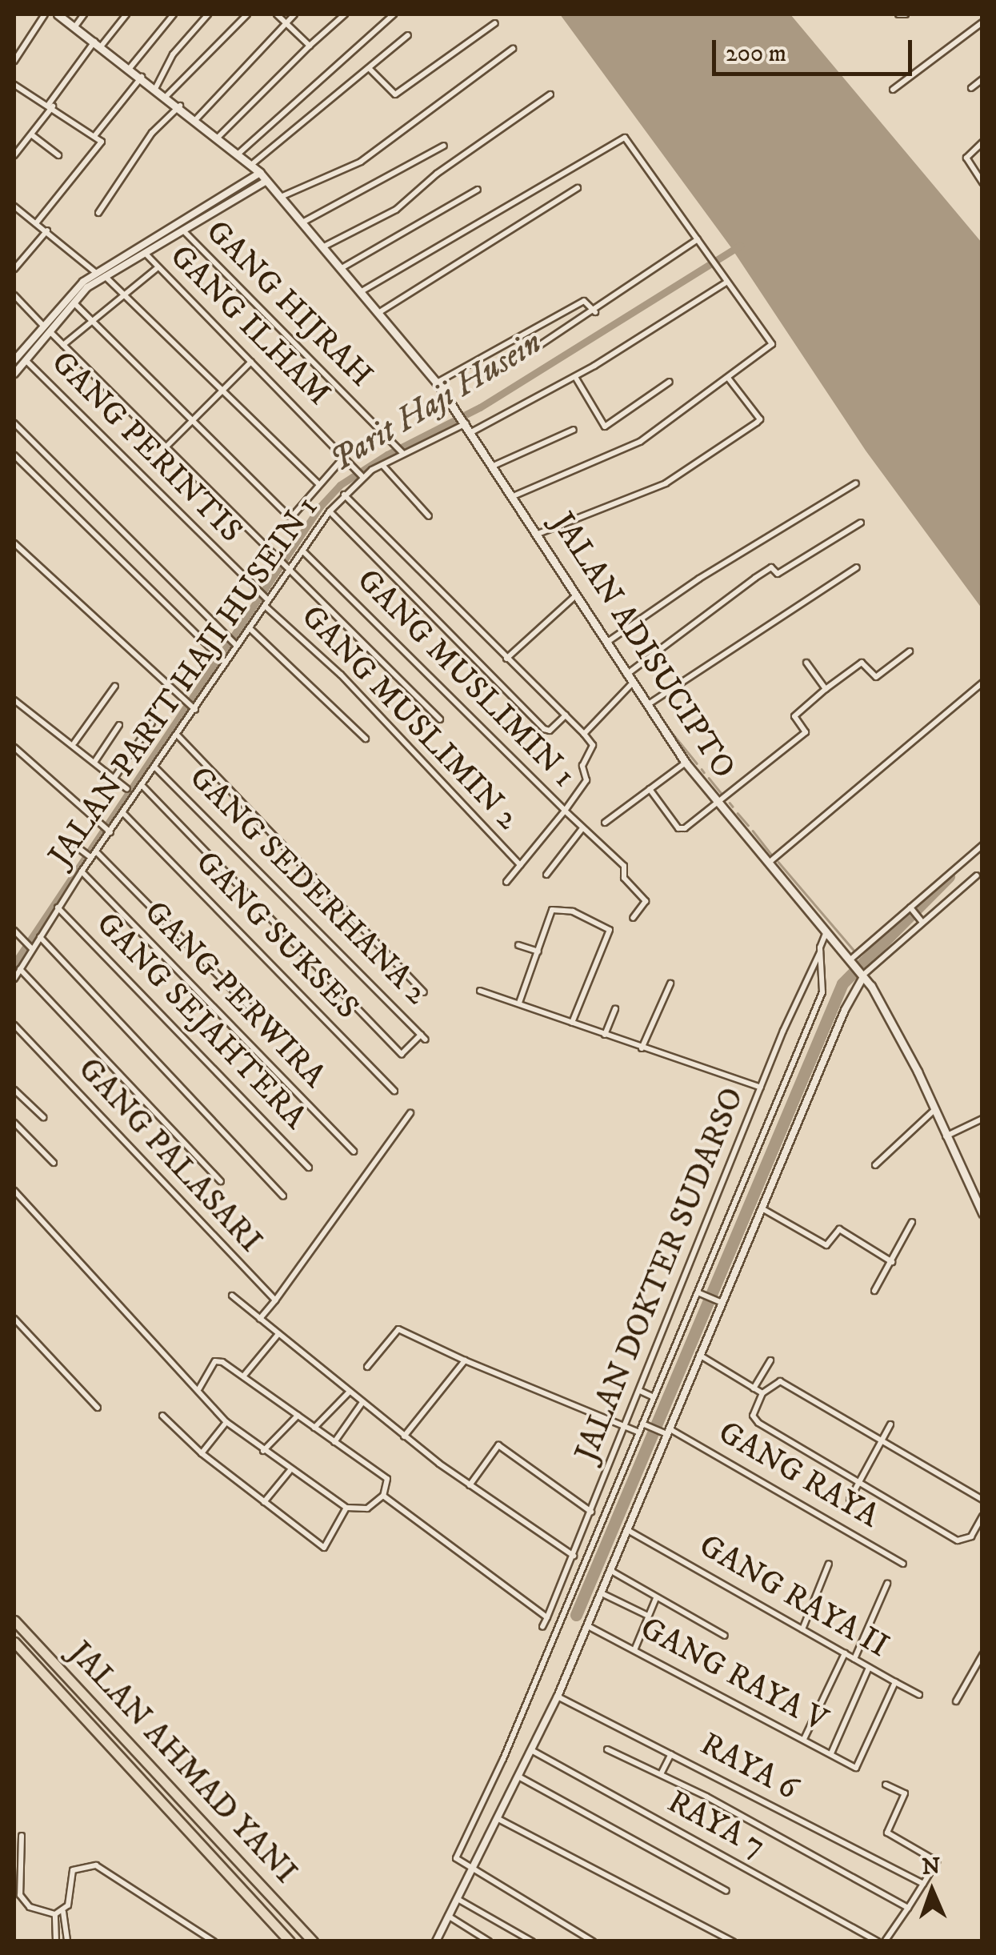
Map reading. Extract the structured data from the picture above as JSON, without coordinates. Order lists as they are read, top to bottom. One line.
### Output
{"streets":{"highway":["JALAN AHMAD YANI"],"main road":["JALAN ADISUCIPTO"],"street":["GANG HIJRAH","GANG ILHAM","GANG PERINTIS","GANG MUSLIMIN 1","JALAN PARIT HAJI HUSEIN 1","GANG MUSLIMIN 2","GANG SEDERHANA 2","GANG SUKSES","GANG PERWIRA","GANG SEJAHTERA","GANG PALASARI","JALAN DOKTER SUDARSO","GANG RAYA","GANG RAYA II","GANG RAYA V","RAYA 6","RAYA 7"]},"crossings":[["GANG HIJRAH","JALAN PARIT HAJI HUSEIN 1"],["GANG ILHAM","JALAN PARIT HAJI HUSEIN 1"],["GANG PERINTIS","JALAN PARIT HAJI HUSEIN 1"],["GANG PERINTIS","GANG MUSLIMIN 2"],["JALAN ADISUCIPTO","JALAN PARIT HAJI HUSEIN 1"],["JALAN ADISUCIPTO","JALAN DOKTER SUDARSO"],["GANG MUSLIMIN 1","JALAN PARIT HAJI HUSEIN 1"],["JALAN PARIT HAJI HUSEIN 1","GANG MUSLIMIN 2"],["JALAN PARIT HAJI HUSEIN 1","GANG SEDERHANA 2"],["JALAN PARIT HAJI HUSEIN 1","GANG SUKSES"],["JALAN PARIT HAJI HUSEIN 1","GANG PERWIRA"],["JALAN PARIT HAJI HUSEIN 1","GANG SEJAHTERA"],["GANG RAYA II","GANG RAYA V"]],"water":["Parit Haji Husein"],"scale_bar":"200 m","north":"top"}
